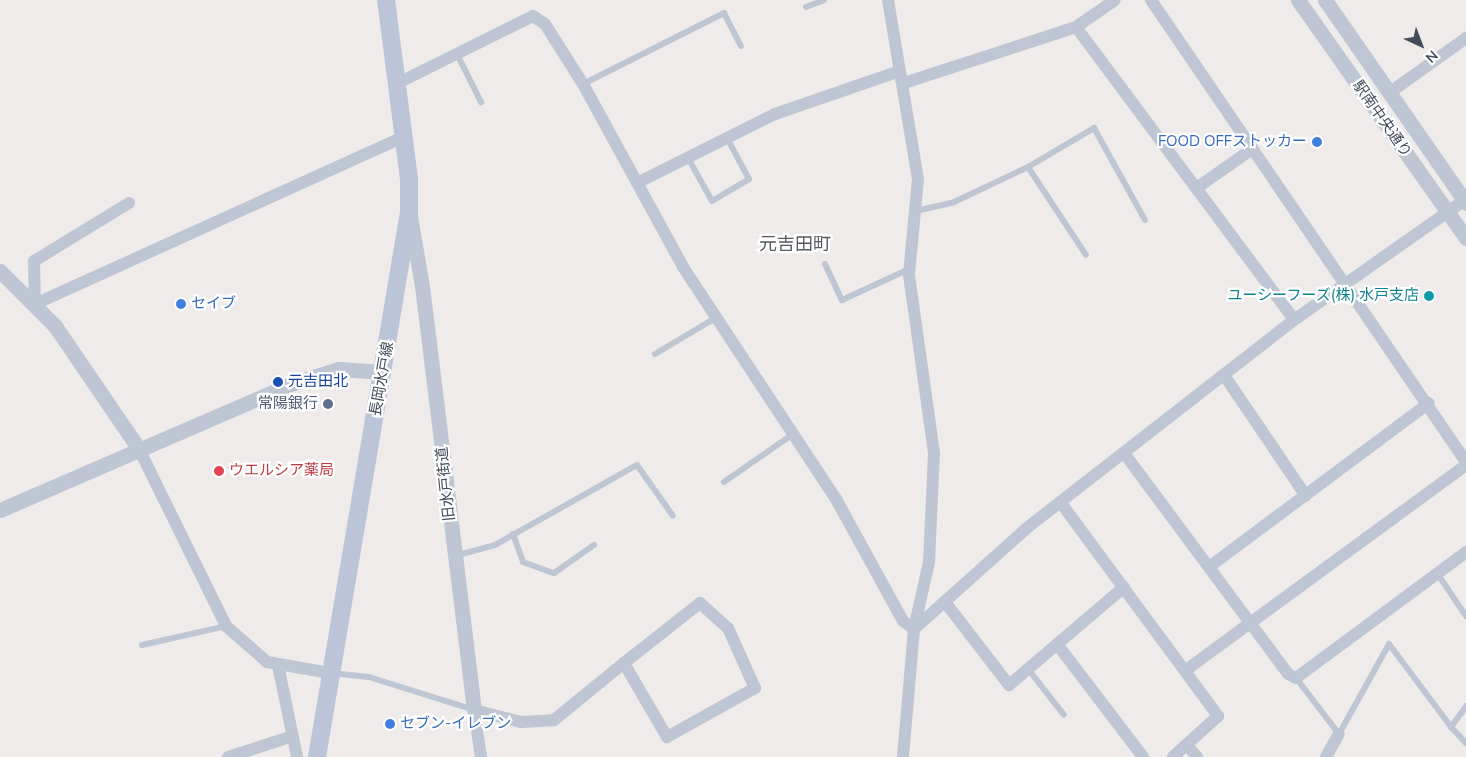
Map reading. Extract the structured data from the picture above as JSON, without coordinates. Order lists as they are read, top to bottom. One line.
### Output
{"streets":{"main road":["長岡水戸線"],"street":["駅南中央通り","旧水戸街道"]},"crossings":[["長岡水戸線","旧水戸街道"]],"districts":["元吉田町"],"places":["FOOD OFFストッカー","ユーシーフーズ(株) 水戸支店","セイブ","元吉田北","常陽銀行","ウエルシア薬局","セブン-イレブン"],"north":"bottom right"}
